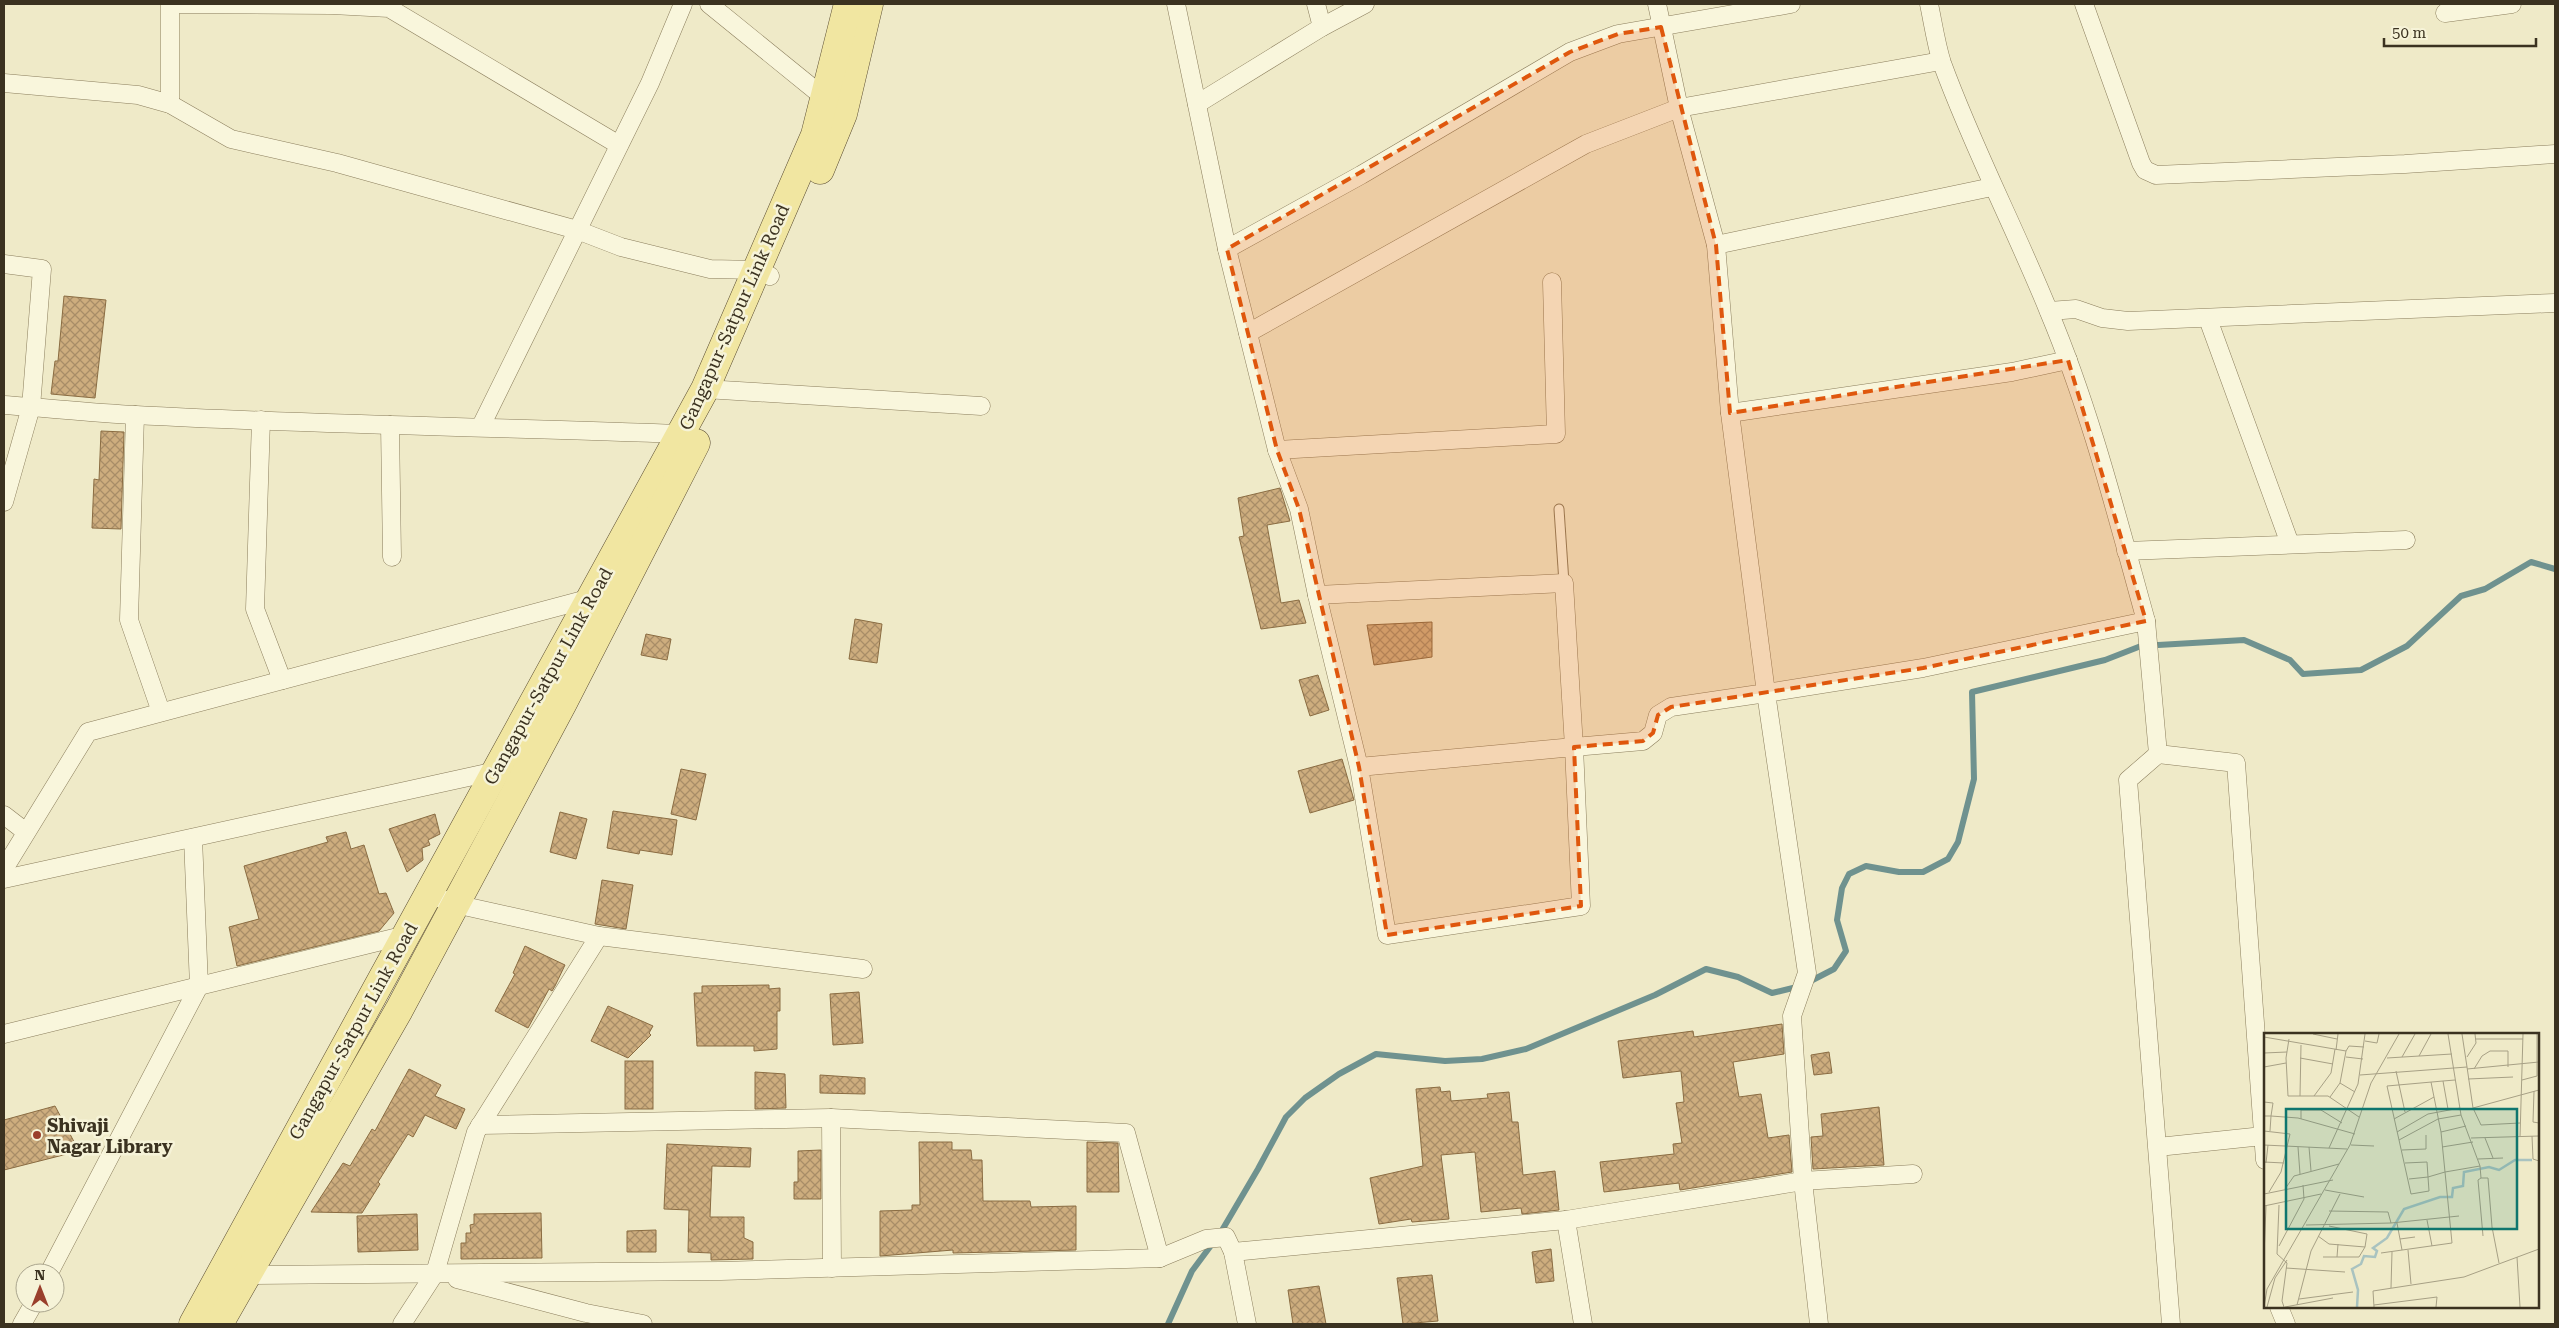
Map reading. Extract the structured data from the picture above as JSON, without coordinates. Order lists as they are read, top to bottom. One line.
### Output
{"streets":{"main road":["Gangapur-Satpur Link Road"]},"places":["Shivaji Nagar Library"],"scale_bar":"50 m","north":"top"}
